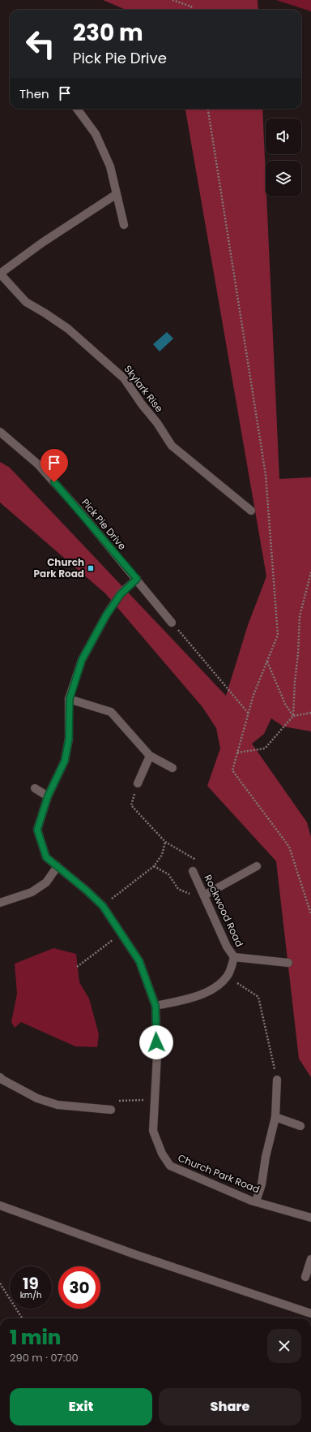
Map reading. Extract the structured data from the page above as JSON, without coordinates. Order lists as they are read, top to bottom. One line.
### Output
{"streets":{"street":["Skylark Rise","Pick Pie Drive","Rockwood Road","Church Park Road"]},"crossings":[["Pick Pie Drive","Church Park Road"]],"places":{"transit":["Church Park Road"]},"page":{"turn":["230 m","Pick Pie Drive"],"then":"Then","speed":"19 km/h","limit":"30","heading":["1 min","290 m · 07:00"],"buttons":["Exit","Share"]}}
